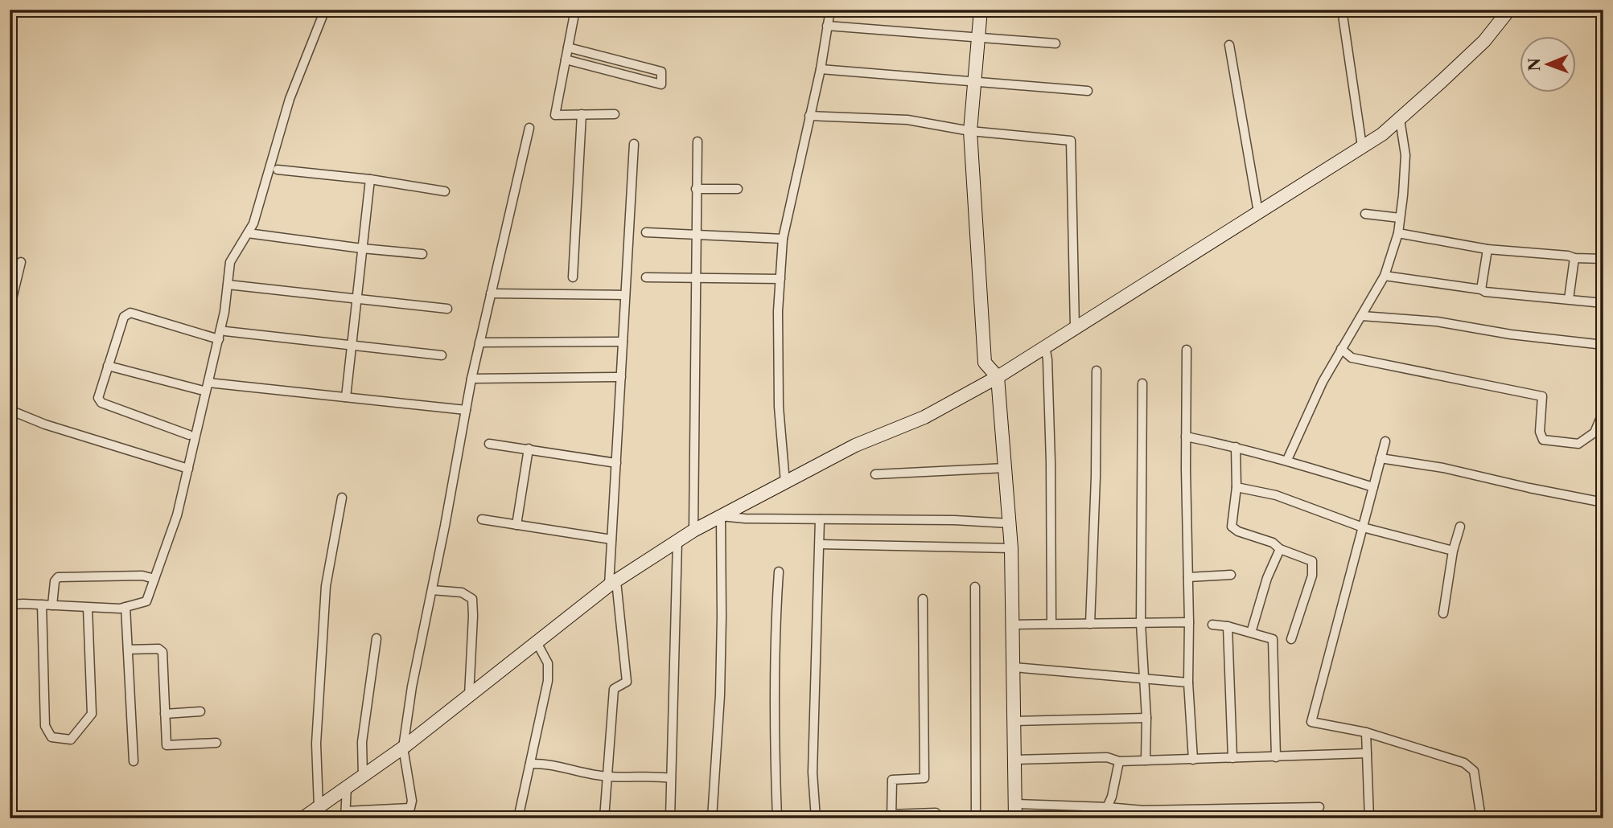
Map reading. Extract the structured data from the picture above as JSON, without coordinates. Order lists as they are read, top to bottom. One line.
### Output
{"north":"left"}
